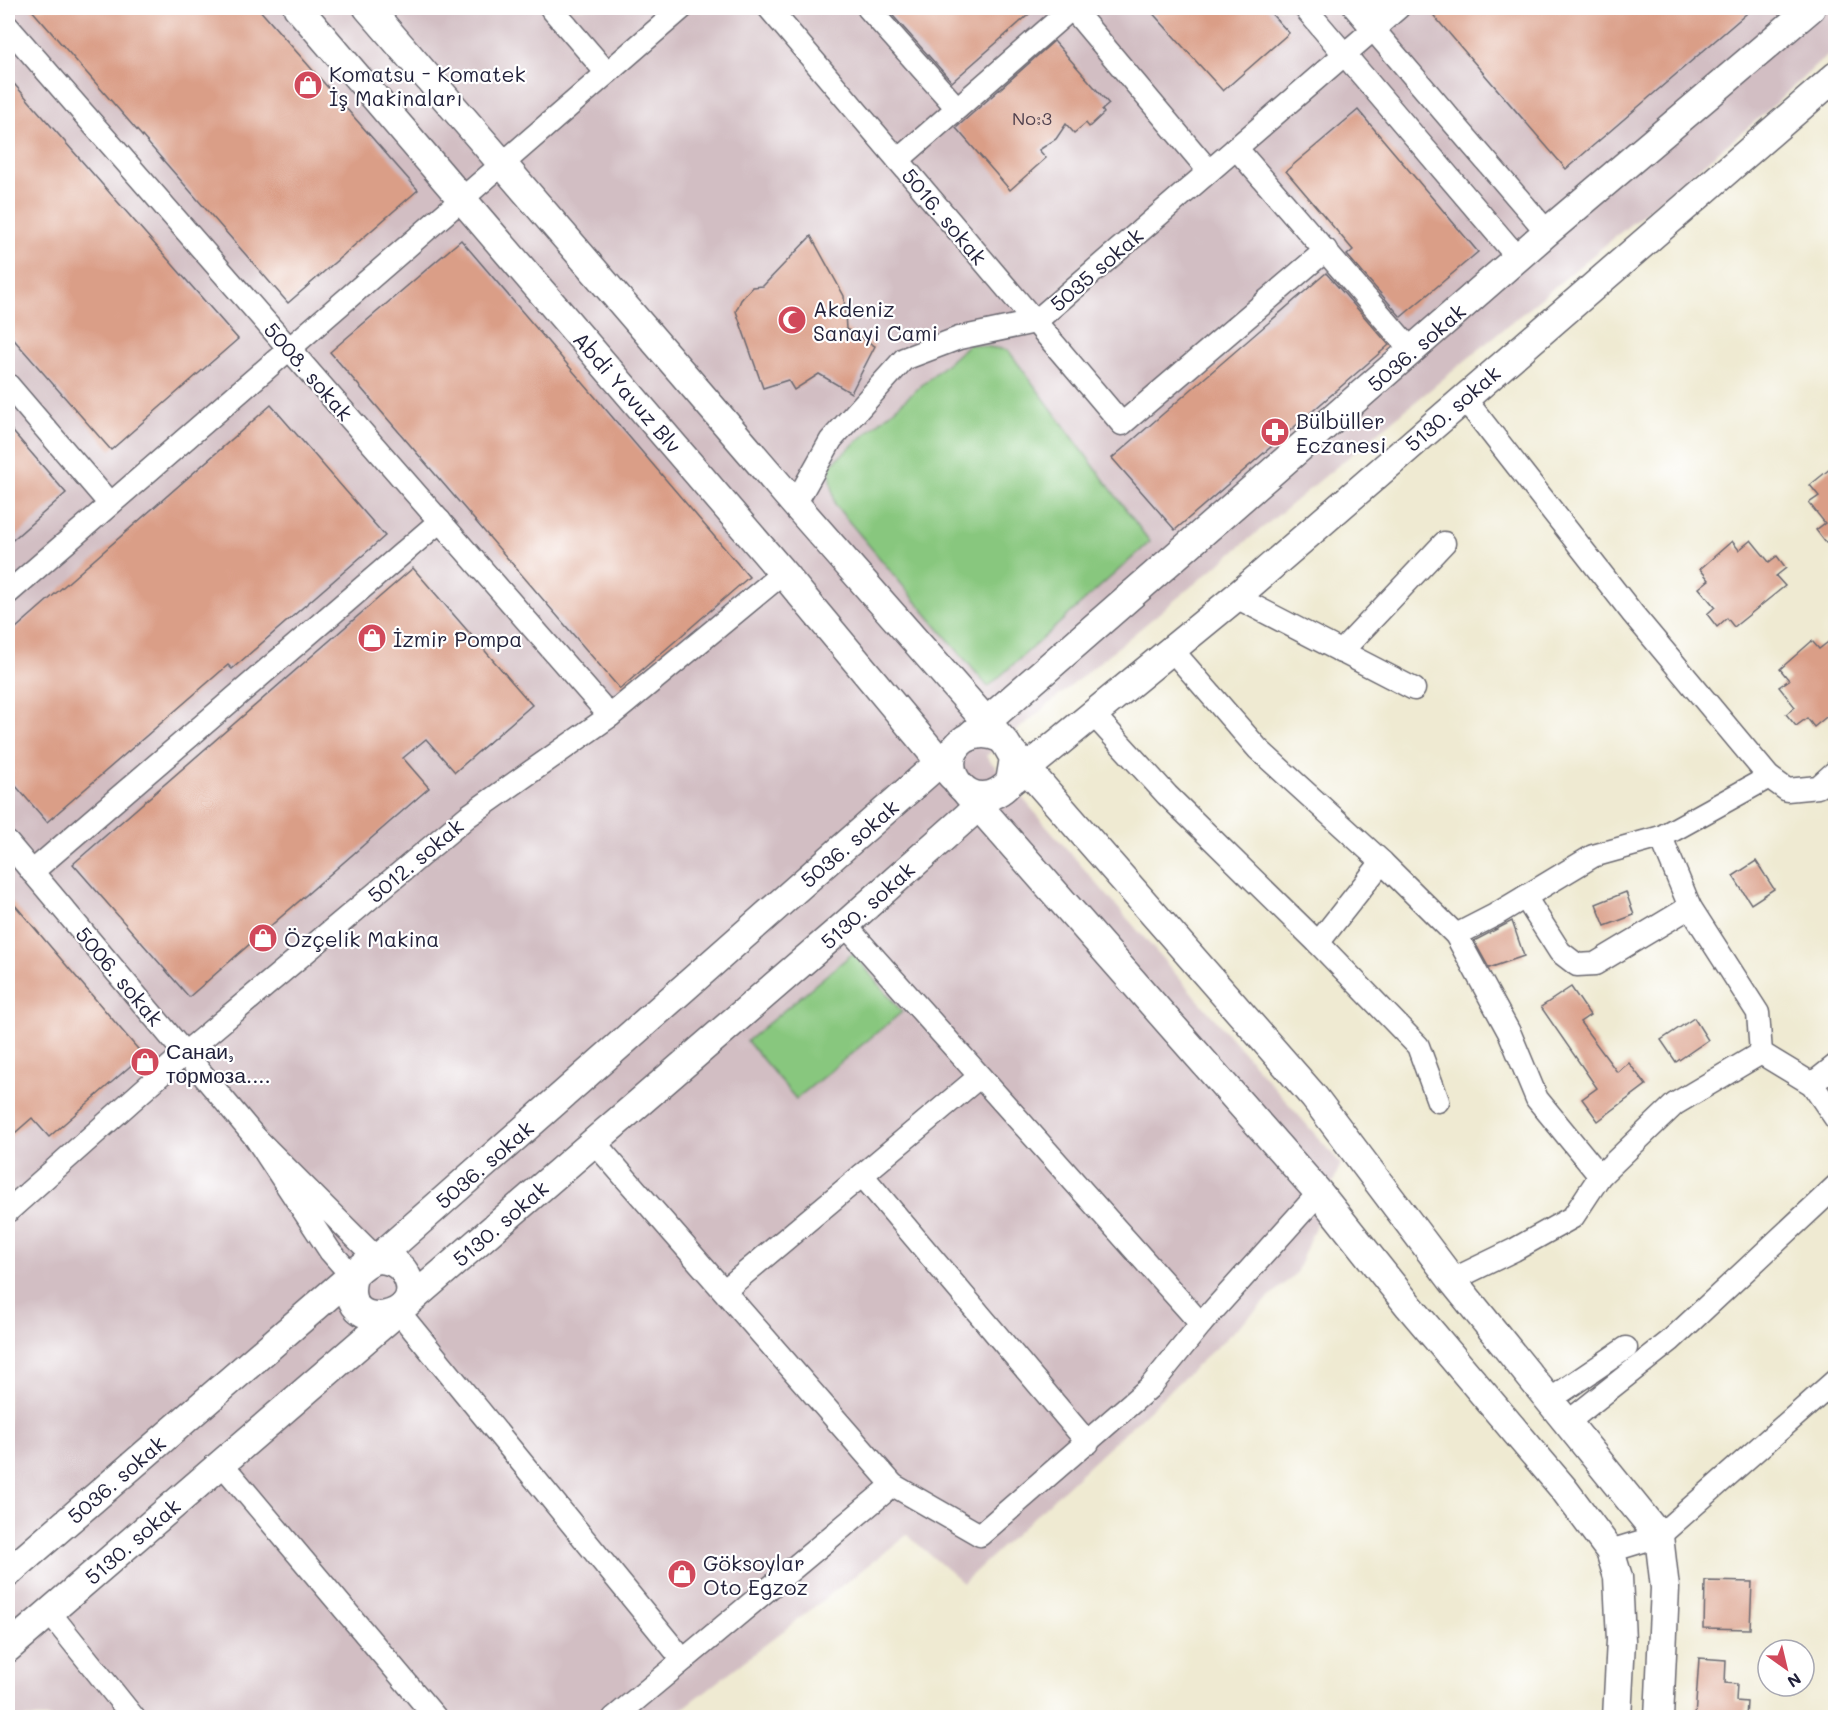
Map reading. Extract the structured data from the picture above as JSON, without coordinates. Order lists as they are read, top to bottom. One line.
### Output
{"streets":{"main road":["5036. sokak","Abdi Yavuz Blv","5130. sokak"],"street":["5016. sokak","5035 sokak","5008. sokak","5012. sokak","5006. sokak"]},"crossings":[["5016. sokak","5035 sokak"],["5036. sokak","Abdi Yavuz Blv"],["5036. sokak","5130. sokak"],["5008. sokak","5012. sokak"],["Abdi Yavuz Blv","5130. sokak"],["Abdi Yavuz Blv","5012. sokak"],["5012. sokak","5006. sokak"]],"places":{"shop":["Komatsu - Komatek İş Makinaları","İzmir Pompa","Özçelik Makina","Санаи, тормоза....","Göksoylar Oto Egzoz"],"mosque":["Akdeniz Sanayi Cami"],"pharmacy":["Bülbüller Eczanesi"]},"house_numbers":["No:3"],"north":"bottom right"}
